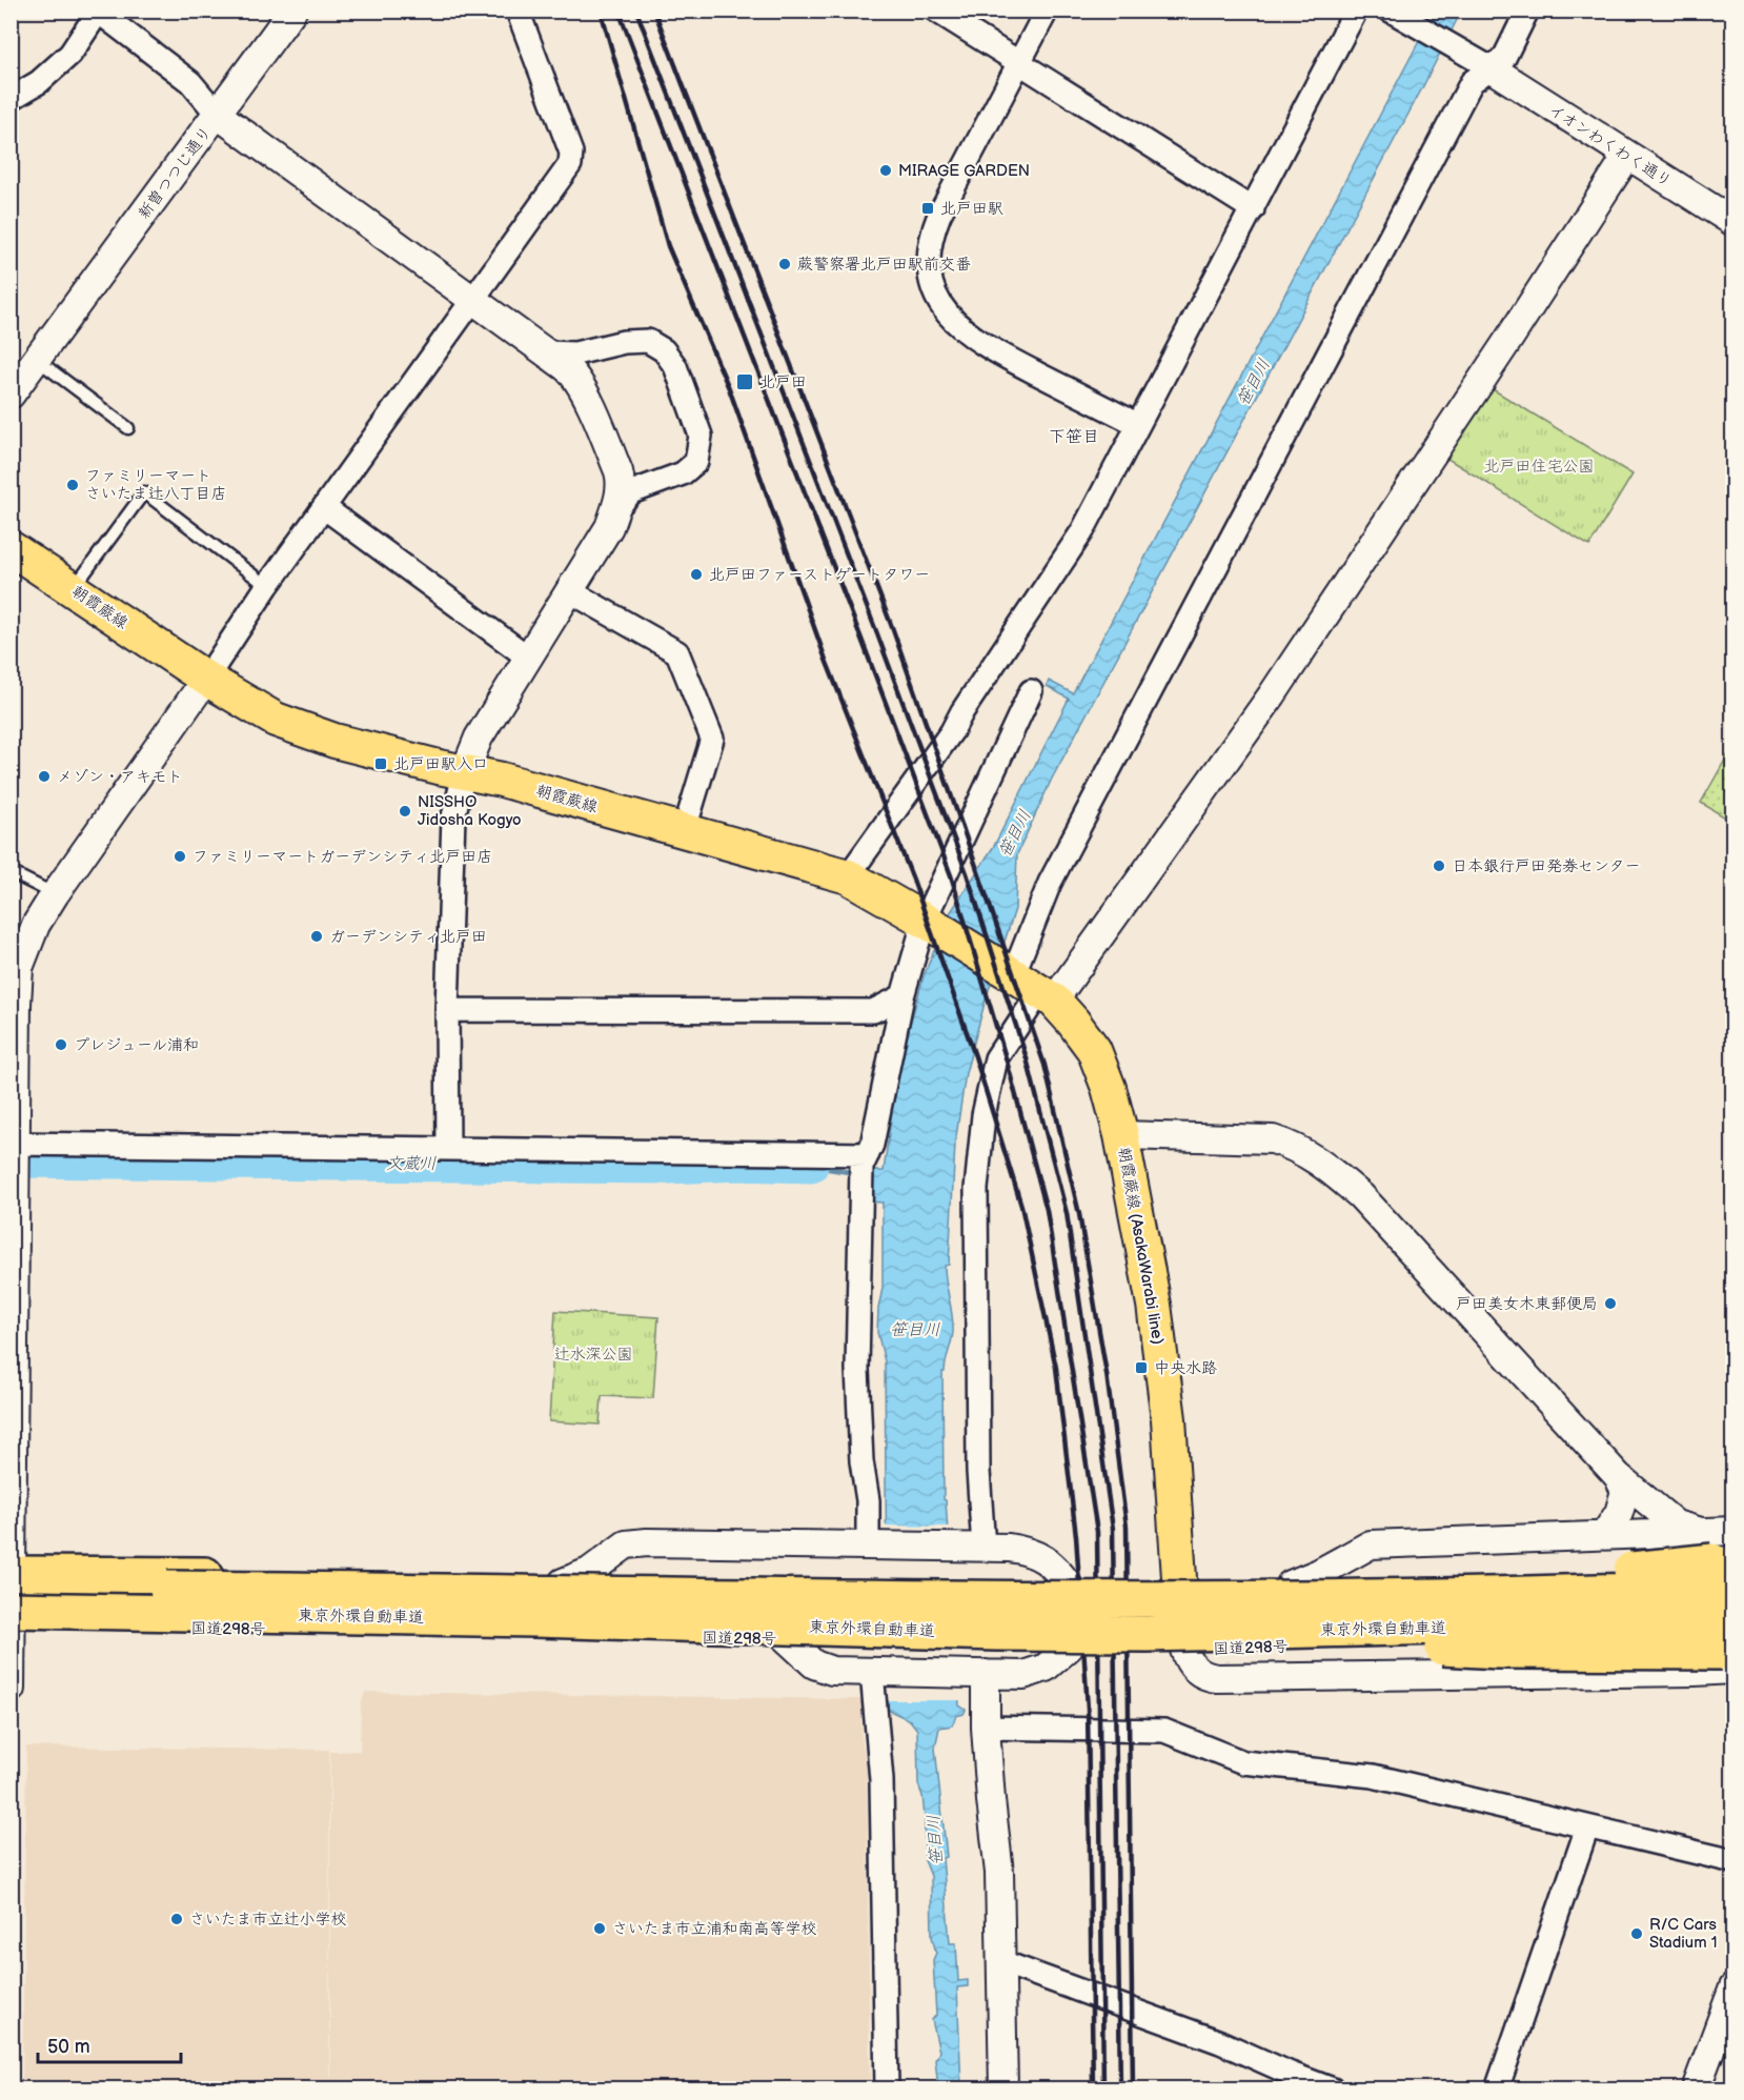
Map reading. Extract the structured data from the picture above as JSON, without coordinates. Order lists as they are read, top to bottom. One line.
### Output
{"streets":{"highway":["東京外環自動車道","国道298号"],"main road":["朝霞蕨線","朝霞蕨線 (AsakaWarabi line)"],"street":["イオンわくわく通り","新曽つつじ通り"]},"crossings":[["朝霞蕨線","朝霞蕨線 (AsakaWarabi line)"],["朝霞蕨線 (AsakaWarabi line)","国道298号"],["東京外環自動車道","国道298号"]],"districts":["下笹目"],"water":["笹目川","文蔵川"],"parks":["北戸田住宅公園","辻水深公園"],"places":{"other":["MIRAGE GARDEN","蕨警察署北戸田駅前交番","ファミリーマート さいたま辻八丁目店","北戸田ファーストゲートタワー","メゾン・アキモト","NISSHO Jidosha Kogyo","ファミリーマートガーデンシティ北戸田店","日本銀行戸田発券センター","ガーデンシティ北戸田","プレジュール浦和","戸田美女木東郵便局","さいたま市立辻小学校","さいたま市立浦和南高等学校","R/C Cars Stadium 1"],"transit":["北戸田駅","北戸田","北戸田駅入口","中央水路"]},"scale_bar":"50 m"}
